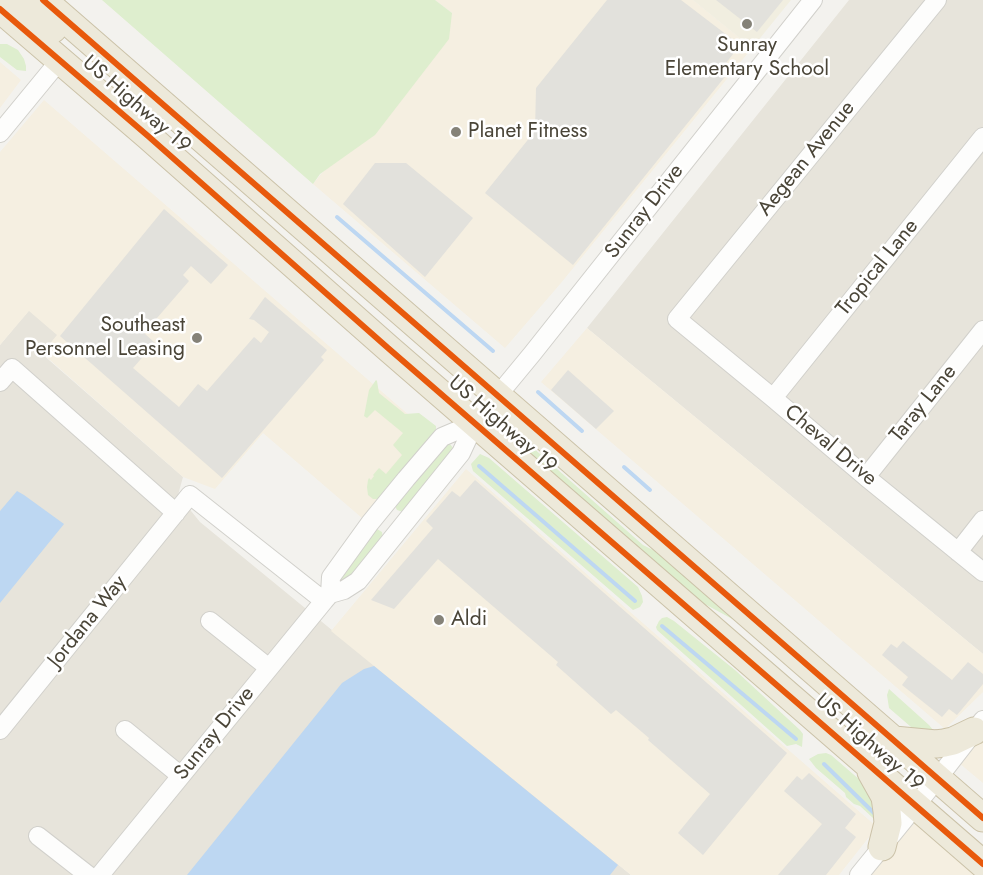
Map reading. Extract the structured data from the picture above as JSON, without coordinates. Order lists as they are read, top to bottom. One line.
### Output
{"streets":{"highway":["US Highway 19"],"street":["Aegean Avenue","Sunray Drive","Tropical Lane","Taray Lane","Cheval Drive","Jordana Way"]},"crossings":[["US Highway 19","Sunray Drive"],["Aegean Avenue","Cheval Drive"],["Sunray Drive","Jordana Way"],["Tropical Lane","Cheval Drive"],["Taray Lane","Cheval Drive"]],"places":["Sunray Elementary School","Planet Fitness","Southeast Personnel Leasing","Aldi"]}
